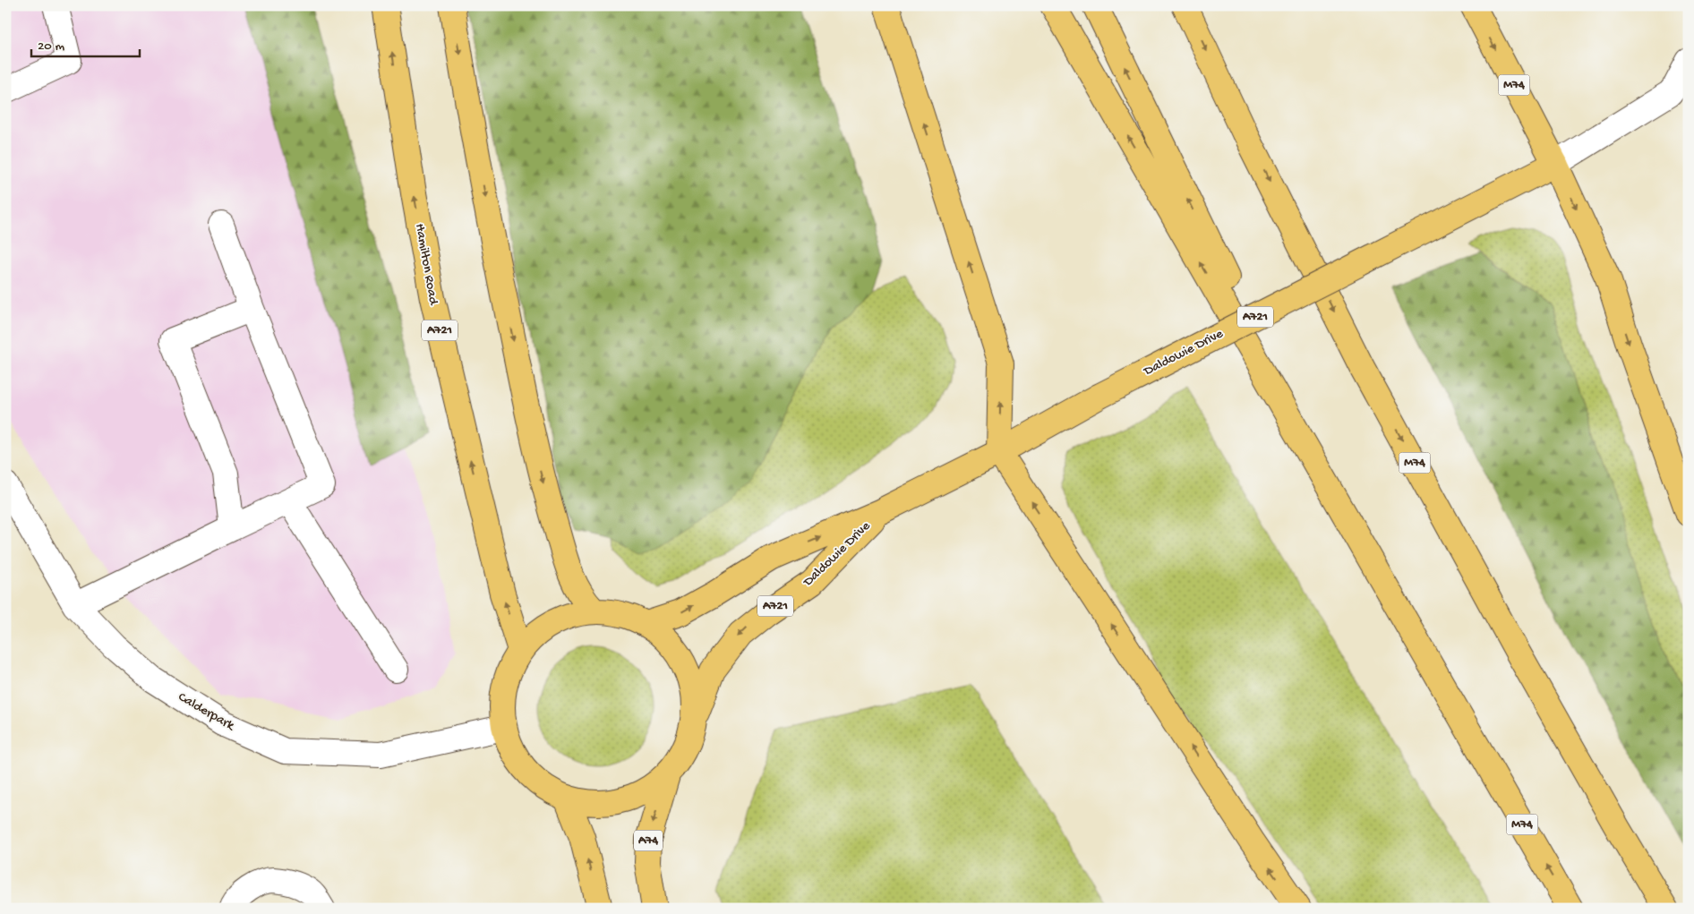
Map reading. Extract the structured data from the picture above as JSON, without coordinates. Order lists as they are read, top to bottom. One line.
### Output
{"streets":{"main road":["M74","Hamilton Road","A721","Daldowie Drive","A74"],"street":["Calderpark"]},"crossings":[["M74","Daldowie Drive"],["Hamilton Road","A721"],["A721","Daldowie Drive"],["A721","Calderpark"],["A721","A74"]],"scale_bar":"20 m"}
